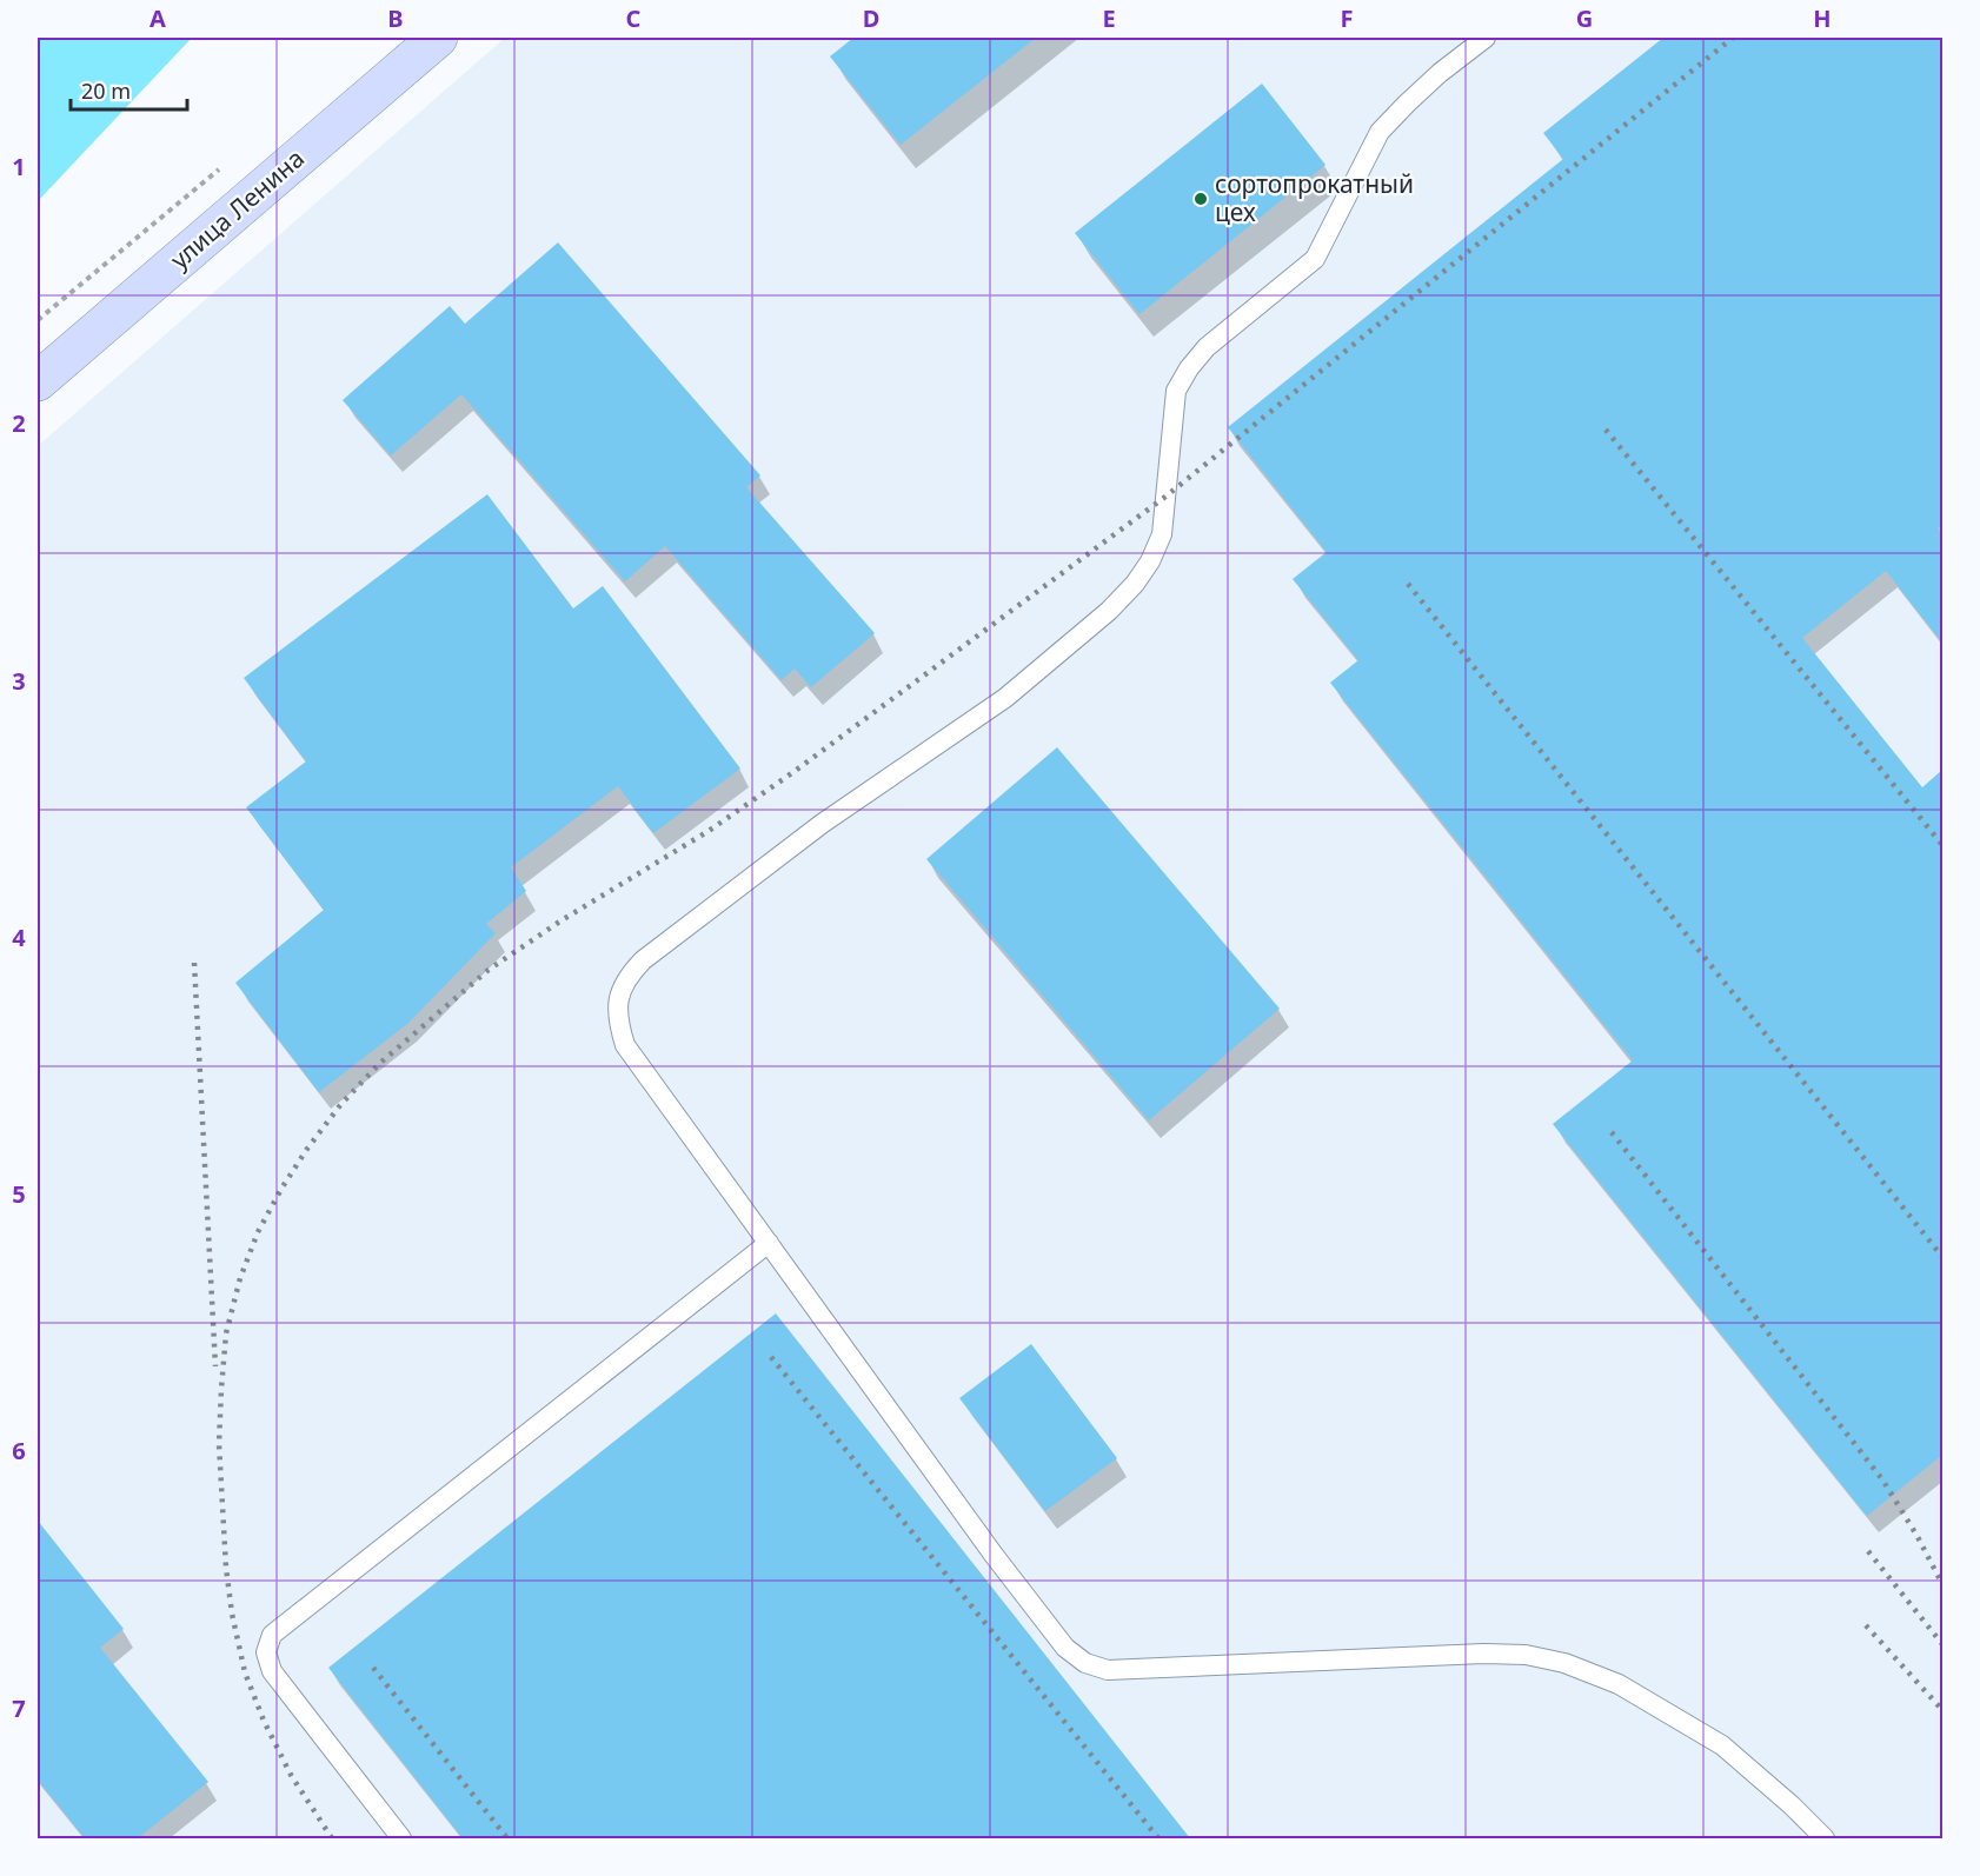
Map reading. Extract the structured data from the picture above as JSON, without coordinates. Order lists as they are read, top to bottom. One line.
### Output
{"streets":{"main road":["улица Ленина"]},"places":["сортопрокатный цех"],"scale_bar":"20 m","grid":{"columns":["A","B","C","D","E","F","G","H"],"rows":["1","2","3","4","5","6","7"]}}
